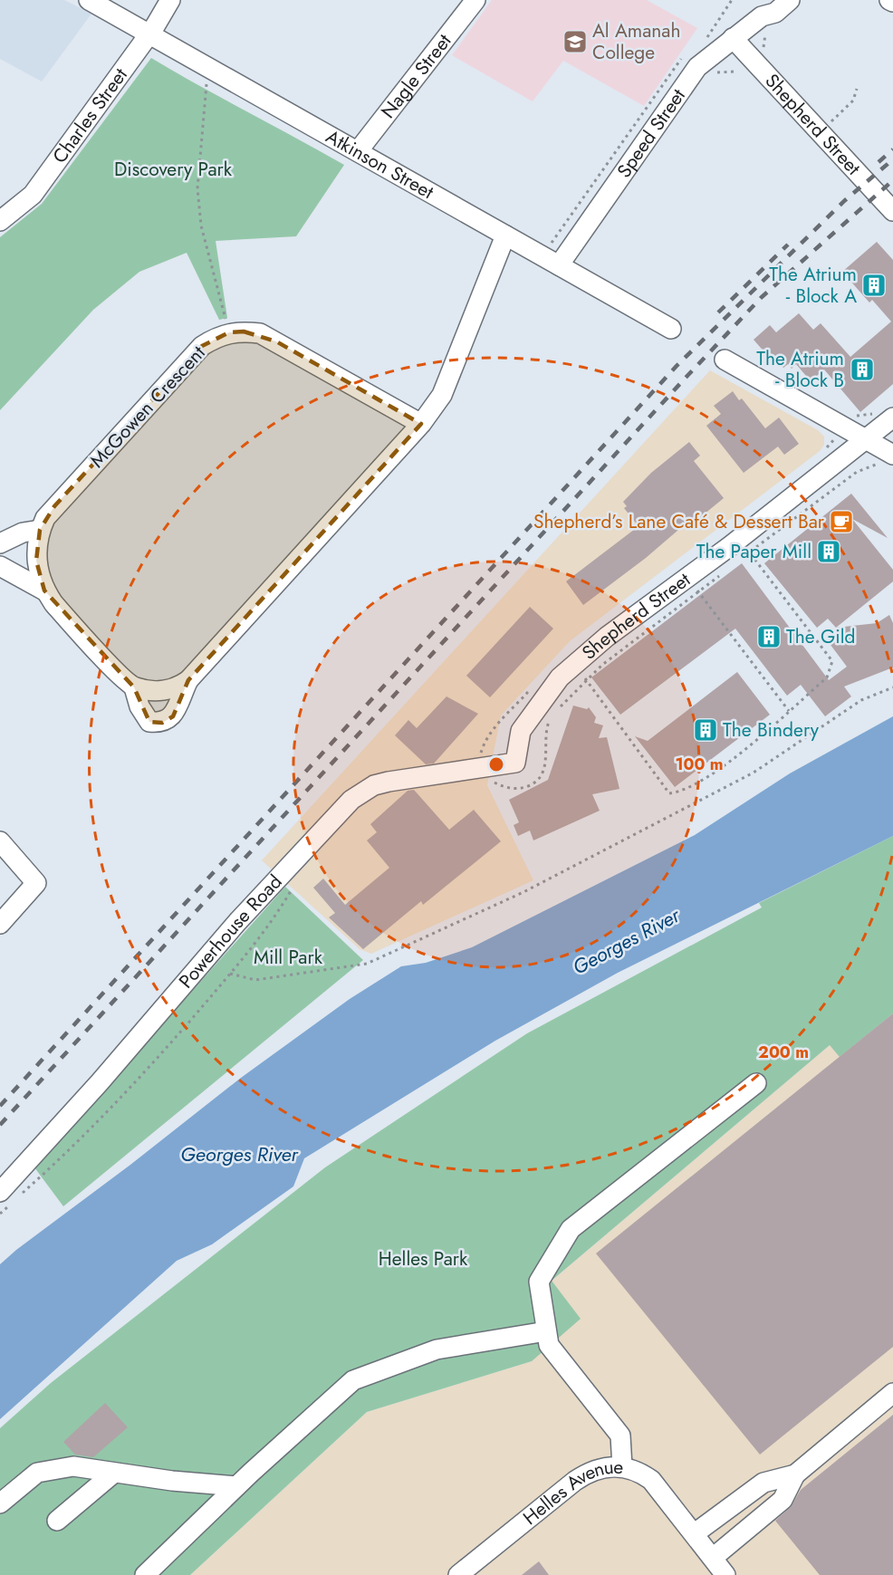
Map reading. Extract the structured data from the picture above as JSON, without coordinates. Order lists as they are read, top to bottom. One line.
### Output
{"streets":{"street":["Nagle Street","Charles Street","Shepherd Street","Speed Street","Atkinson Street","McGowen Crescent","Powerhouse Road","Helles Avenue"]},"crossings":[["Nagle Street","Atkinson Street"],["Charles Street","Atkinson Street"],["Shepherd Street","Speed Street"],["Shepherd Street","Powerhouse Road"],["Speed Street","Atkinson Street"],["Atkinson Street","McGowen Crescent"]],"water":["Georges River"],"parks":["Discovery Park","Mill Park","Helles Park"],"places":{"school or university":["Al Amanah College"],"building":["The Atrium - Block A","The Atrium - Block B","The Paper Mill","The Gild","The Bindery"],"cafe":["Shepherd’s Lane Café & Dessert Bar"]},"rings":["100 m","200 m"]}
